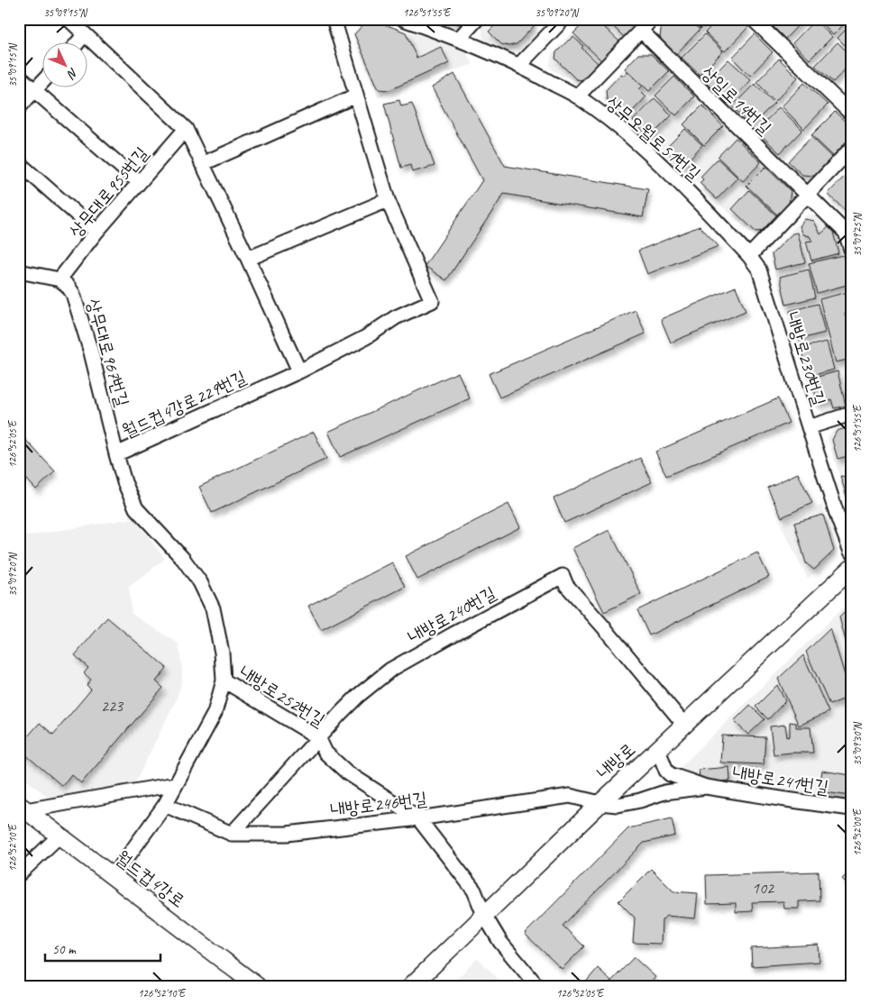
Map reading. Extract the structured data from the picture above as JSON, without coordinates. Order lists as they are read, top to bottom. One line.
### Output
{"streets":{"street":["상일로14번길","상무오월로51번길","상무대로955번길","상무대로967번길","내방로230번길","월드컵4강로229번길","내방로240번길","내방로252번길","내방로","내방로241번길","내방로246번길","월드컵4강로"]},"crossings":[["상무오월로51번길","내방로230번길"],["상무대로955번길","상무대로967번길"],["상무대로967번길","월드컵4강로229번길"],["월드컵4강로229번길","내방로252번길"],["월드컵4강로229번길","내방로246번길"],["월드컵4강로229번길","월드컵4강로"],["내방로240번길","내방로252번길"],["내방로240번길","내방로"],["내방로240번길","내방로246번길"],["내방로252번길","내방로"],["내방로252번길","내방로246번길"],["내방로","내방로241번길"],["내방로","내방로246번길"],["내방로241번길","내방로246번길"]],"house_numbers":["223","102"],"scale_bar":"50 m","north":"bottom right","coordinates":["35°09'15\"N","126°51'55\"E","35°09'20\"N","35°09'25\"N","126°52'05\"E","35°09'30\"N","126°52'00\"E","126°52'10\"E"]}
